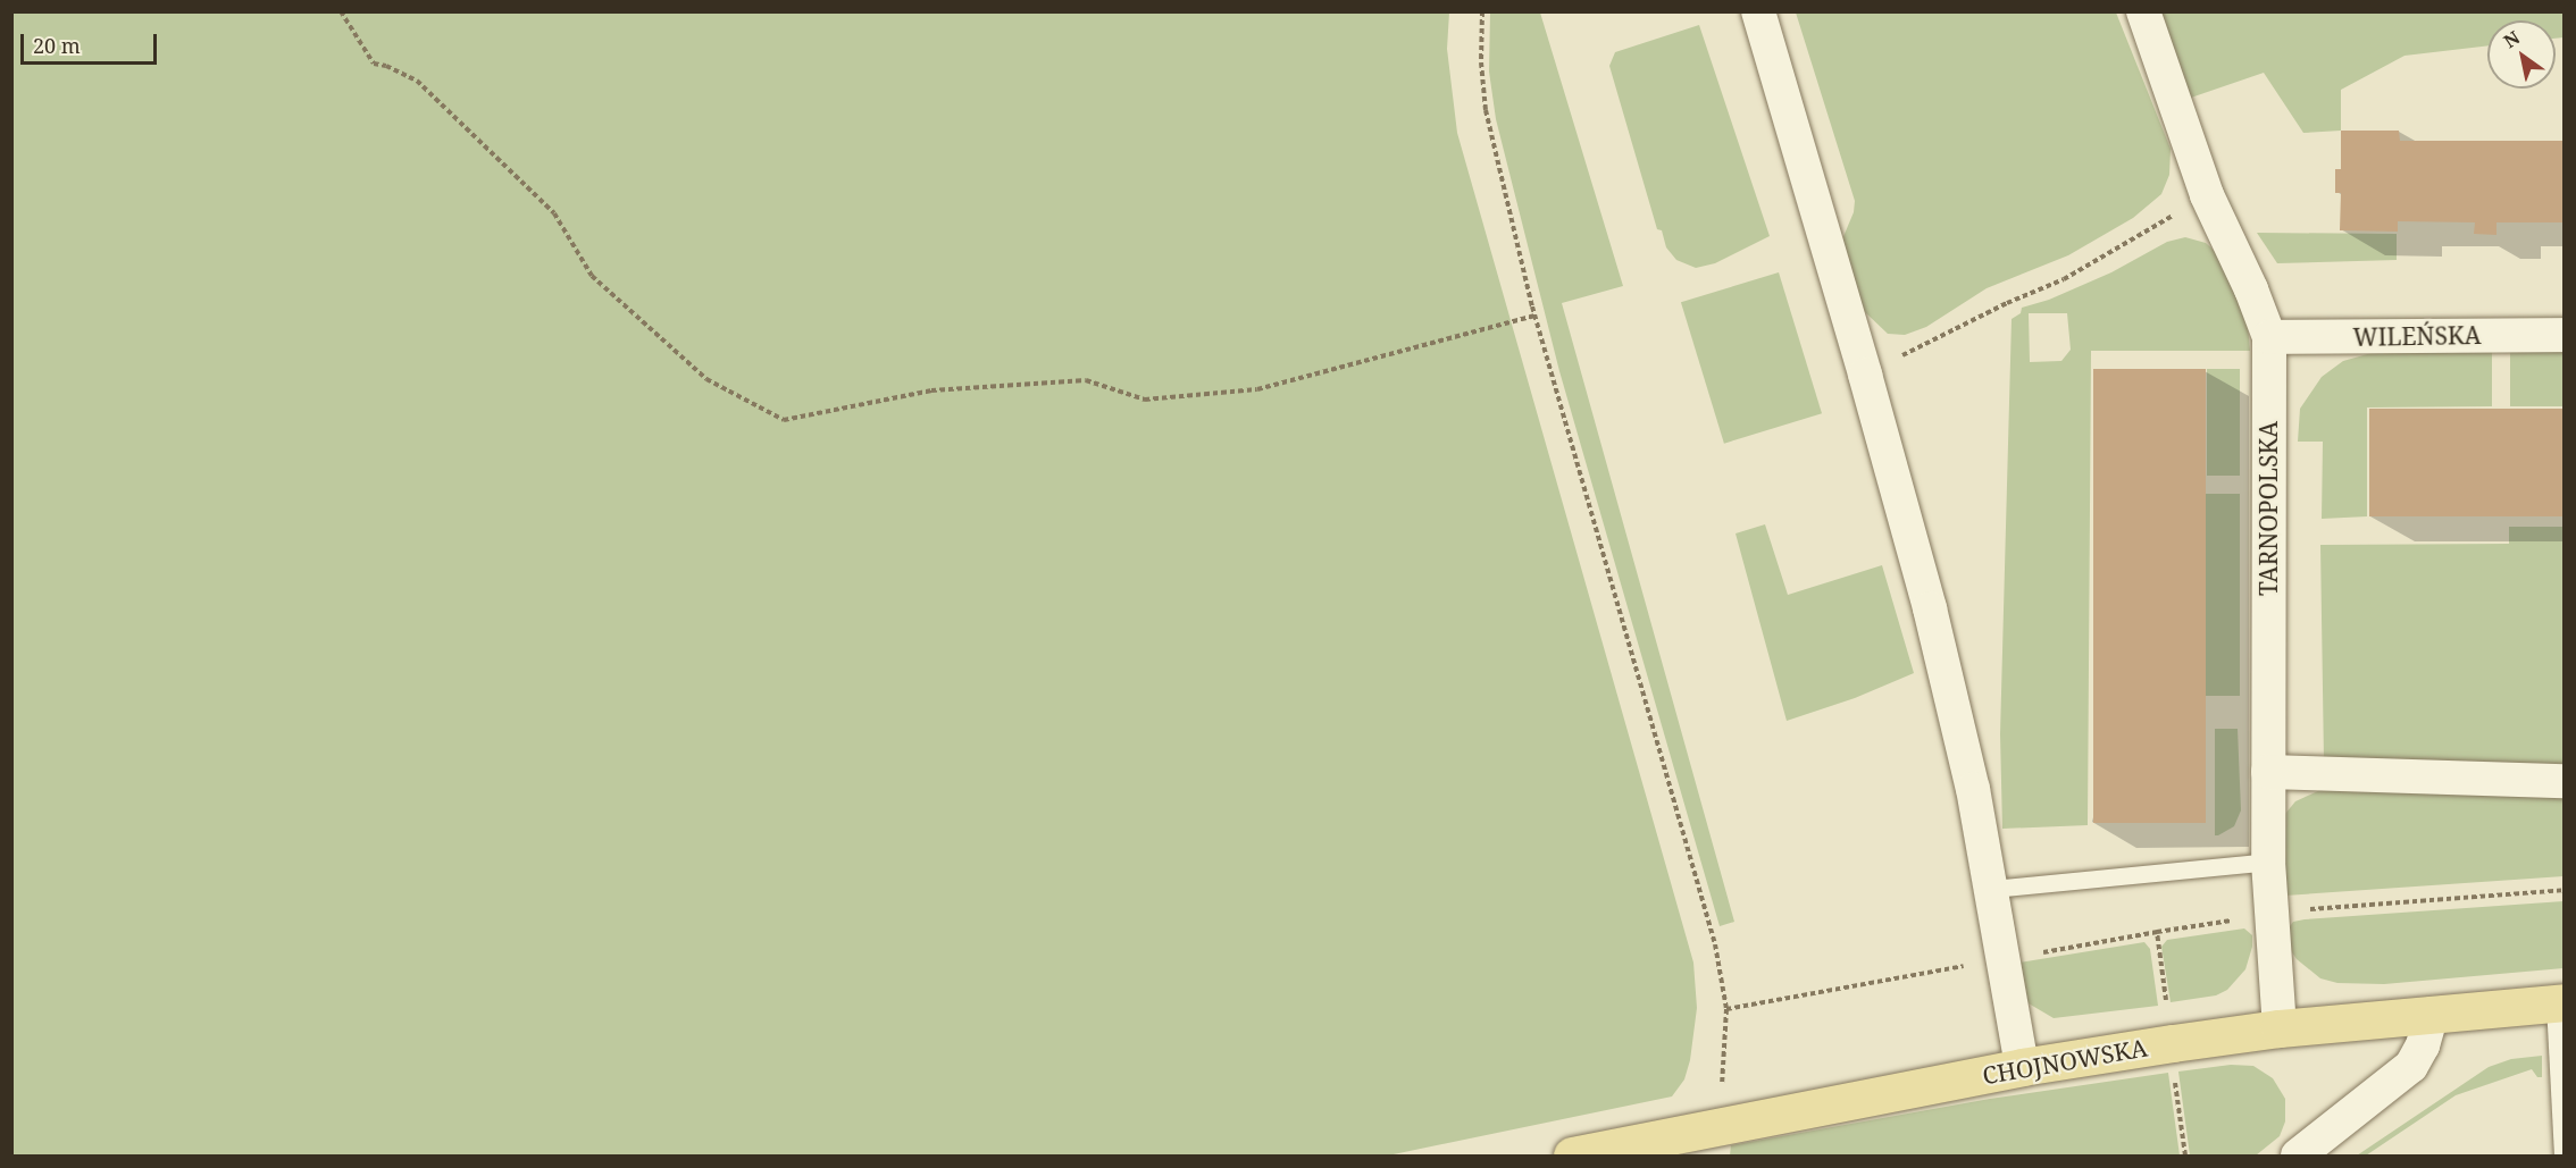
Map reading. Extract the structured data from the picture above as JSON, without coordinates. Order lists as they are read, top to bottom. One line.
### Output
{"streets":{"main road":["CHOJNOWSKA"],"street":["WILEŃSKA","TARNOPOLSKA"]},"crossings":[["WILEŃSKA","TARNOPOLSKA"],["TARNOPOLSKA","CHOJNOWSKA"]],"scale_bar":"20 m","north":"top left"}
